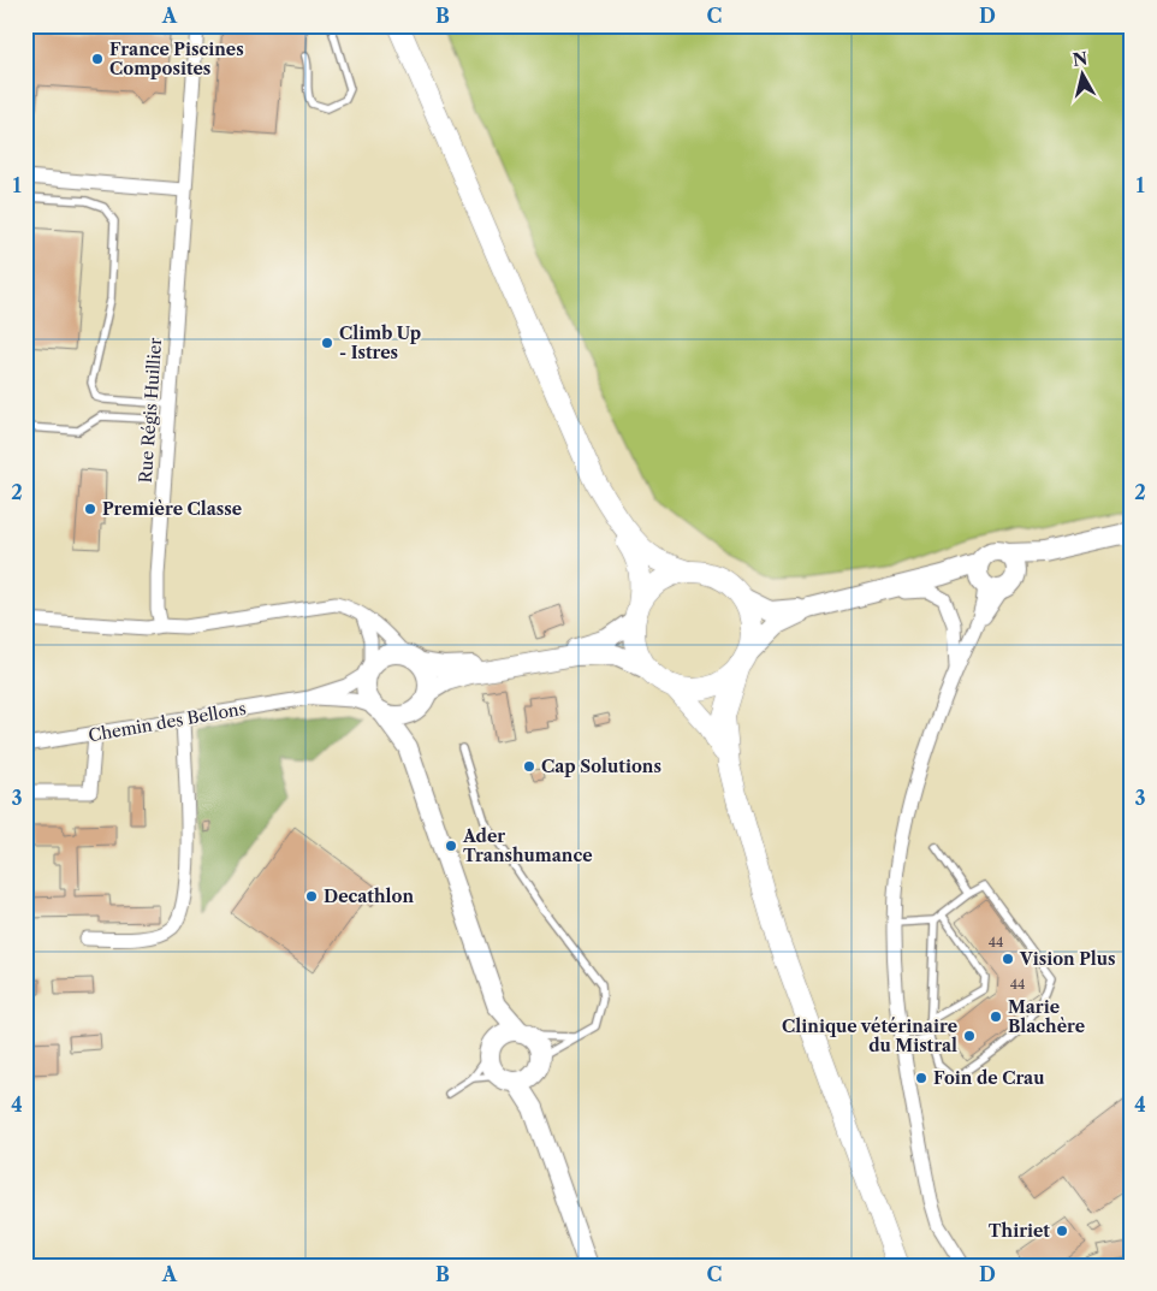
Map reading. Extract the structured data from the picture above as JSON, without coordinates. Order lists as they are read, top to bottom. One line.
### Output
{"streets":{"street":["Rue Régis Huillier","Chemin des Bellons"]},"places":["France Piscines Composites","Climb Up - Istres","Première Classe","Cap Solutions","Ader Transhumance","Decathlon","Vision Plus","Marie Blachère","Clinique vétérinaire du Mistral","Foin de Crau","Thiriet"],"house_numbers":["44","44"],"north":"top","grid":{"columns":["A","B","C","D"],"rows":["1","2","3","4"]}}
